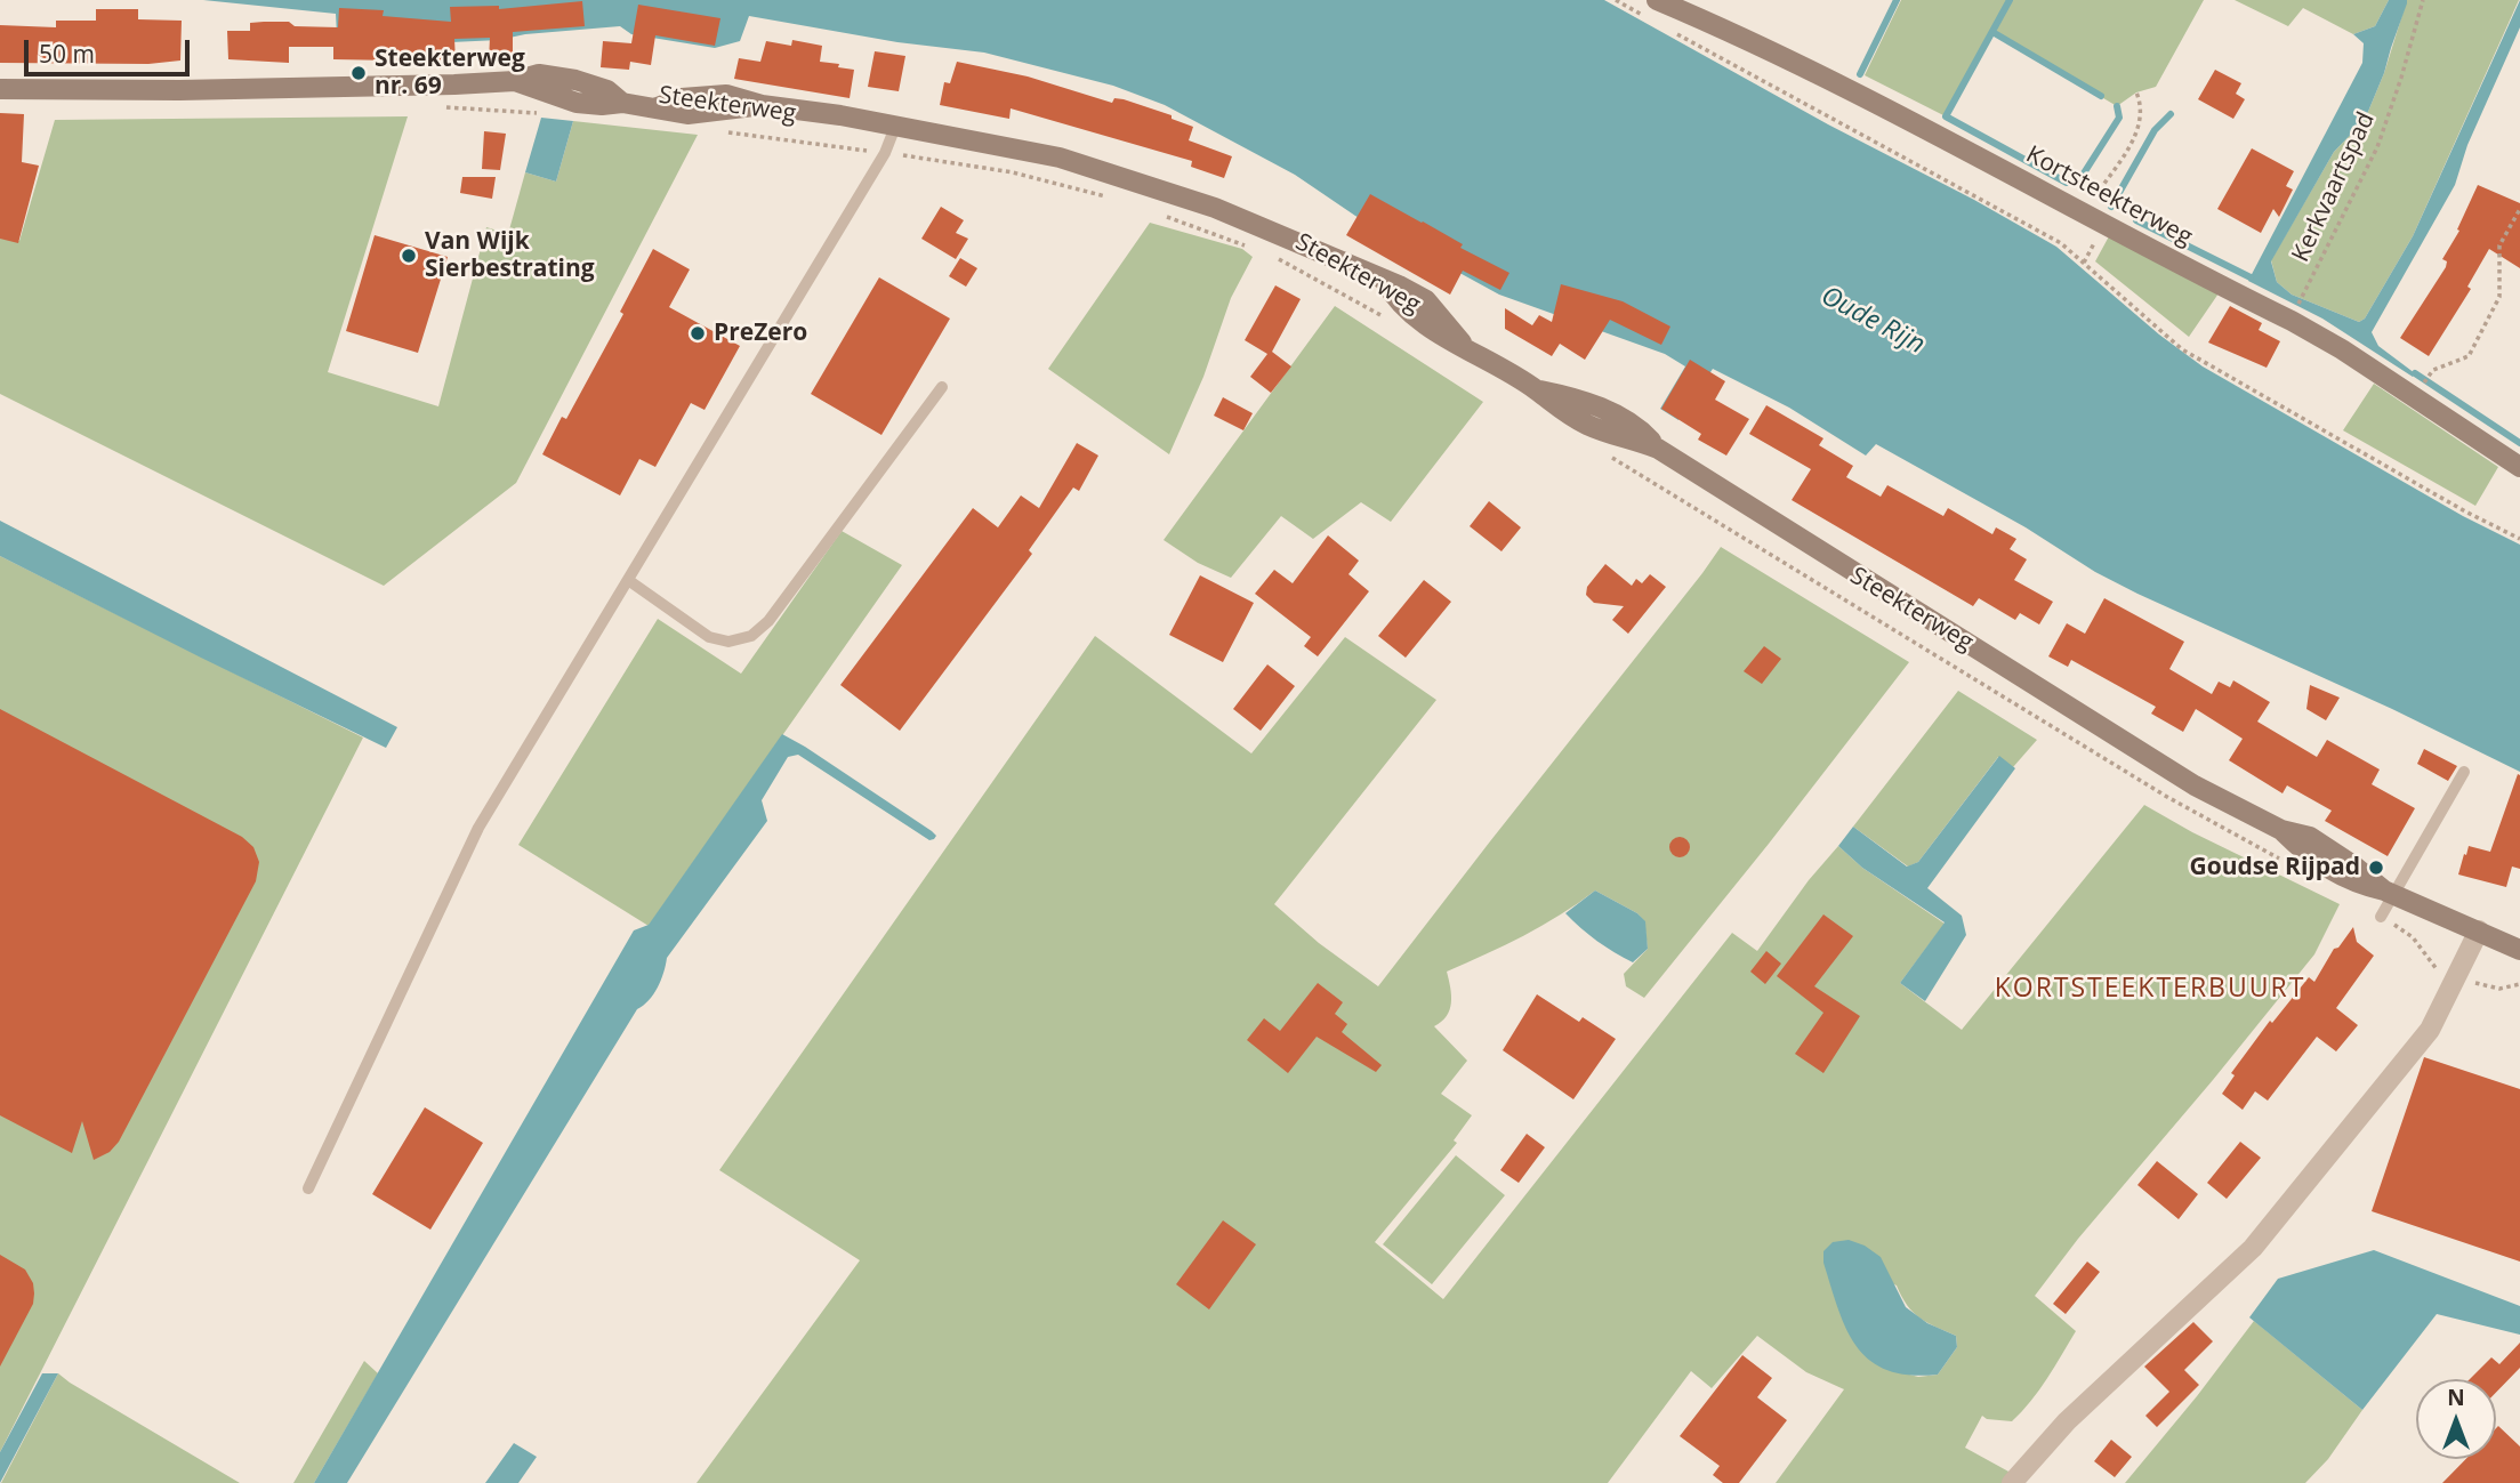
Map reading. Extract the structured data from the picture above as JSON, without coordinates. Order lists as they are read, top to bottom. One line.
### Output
{"streets":{"main road":["Steekterweg","Kortsteekterweg"],"path":["Kerkvaartspad"]},"districts":["KORTSTEEKTERBUURT"],"water":["Oude Rijn"],"places":["Steekterweg nr. 69","Van Wijk Sierbestrating","PreZero","Goudse Rijpad"],"scale_bar":"50 m","north":"top"}
